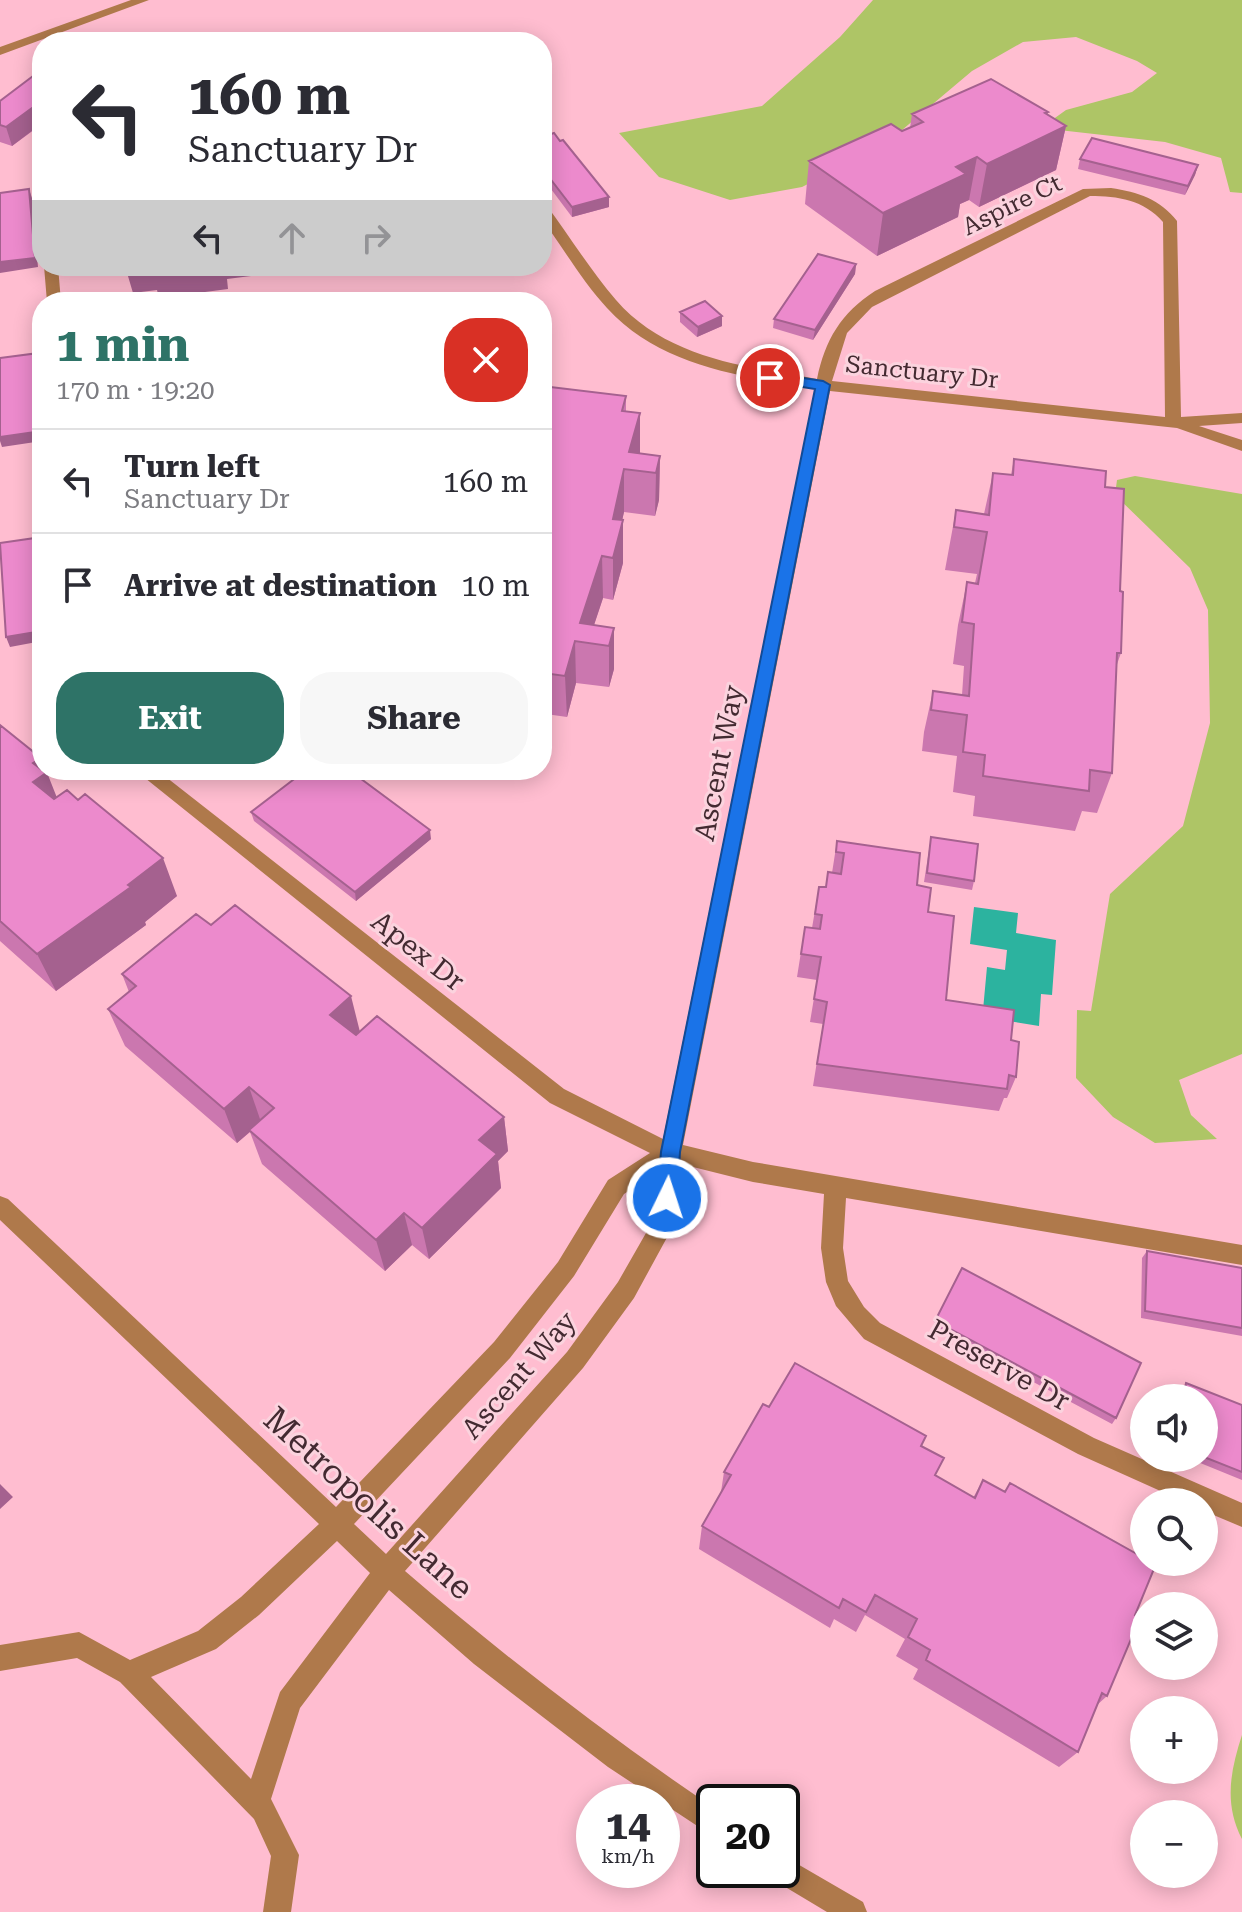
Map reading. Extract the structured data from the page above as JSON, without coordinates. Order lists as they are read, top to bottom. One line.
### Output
{"streets":{"street":["Aspire Ct","Sanctuary Dr","Ascent Way","Apex Dr","Preserve Dr","Metropolis Lane"]},"crossings":[["Aspire Ct","Sanctuary Dr"],["Aspire Ct","Ascent Way"],["Sanctuary Dr","Ascent Way"],["Ascent Way","Apex Dr"],["Ascent Way","Metropolis Lane"]],"page":{"turn":["160 m","Sanctuary Dr"],"heading":["1 min","170 m · 19:20"],"list":[{"name":"Turn left","note":"Sanctuary Dr","value":"160 m"},{"name":"Arrive at destination","value":"10 m"}],"buttons":["Exit","Share"],"map_buttons":["+","−"],"speed":"14 km/h","limit":"20"}}
